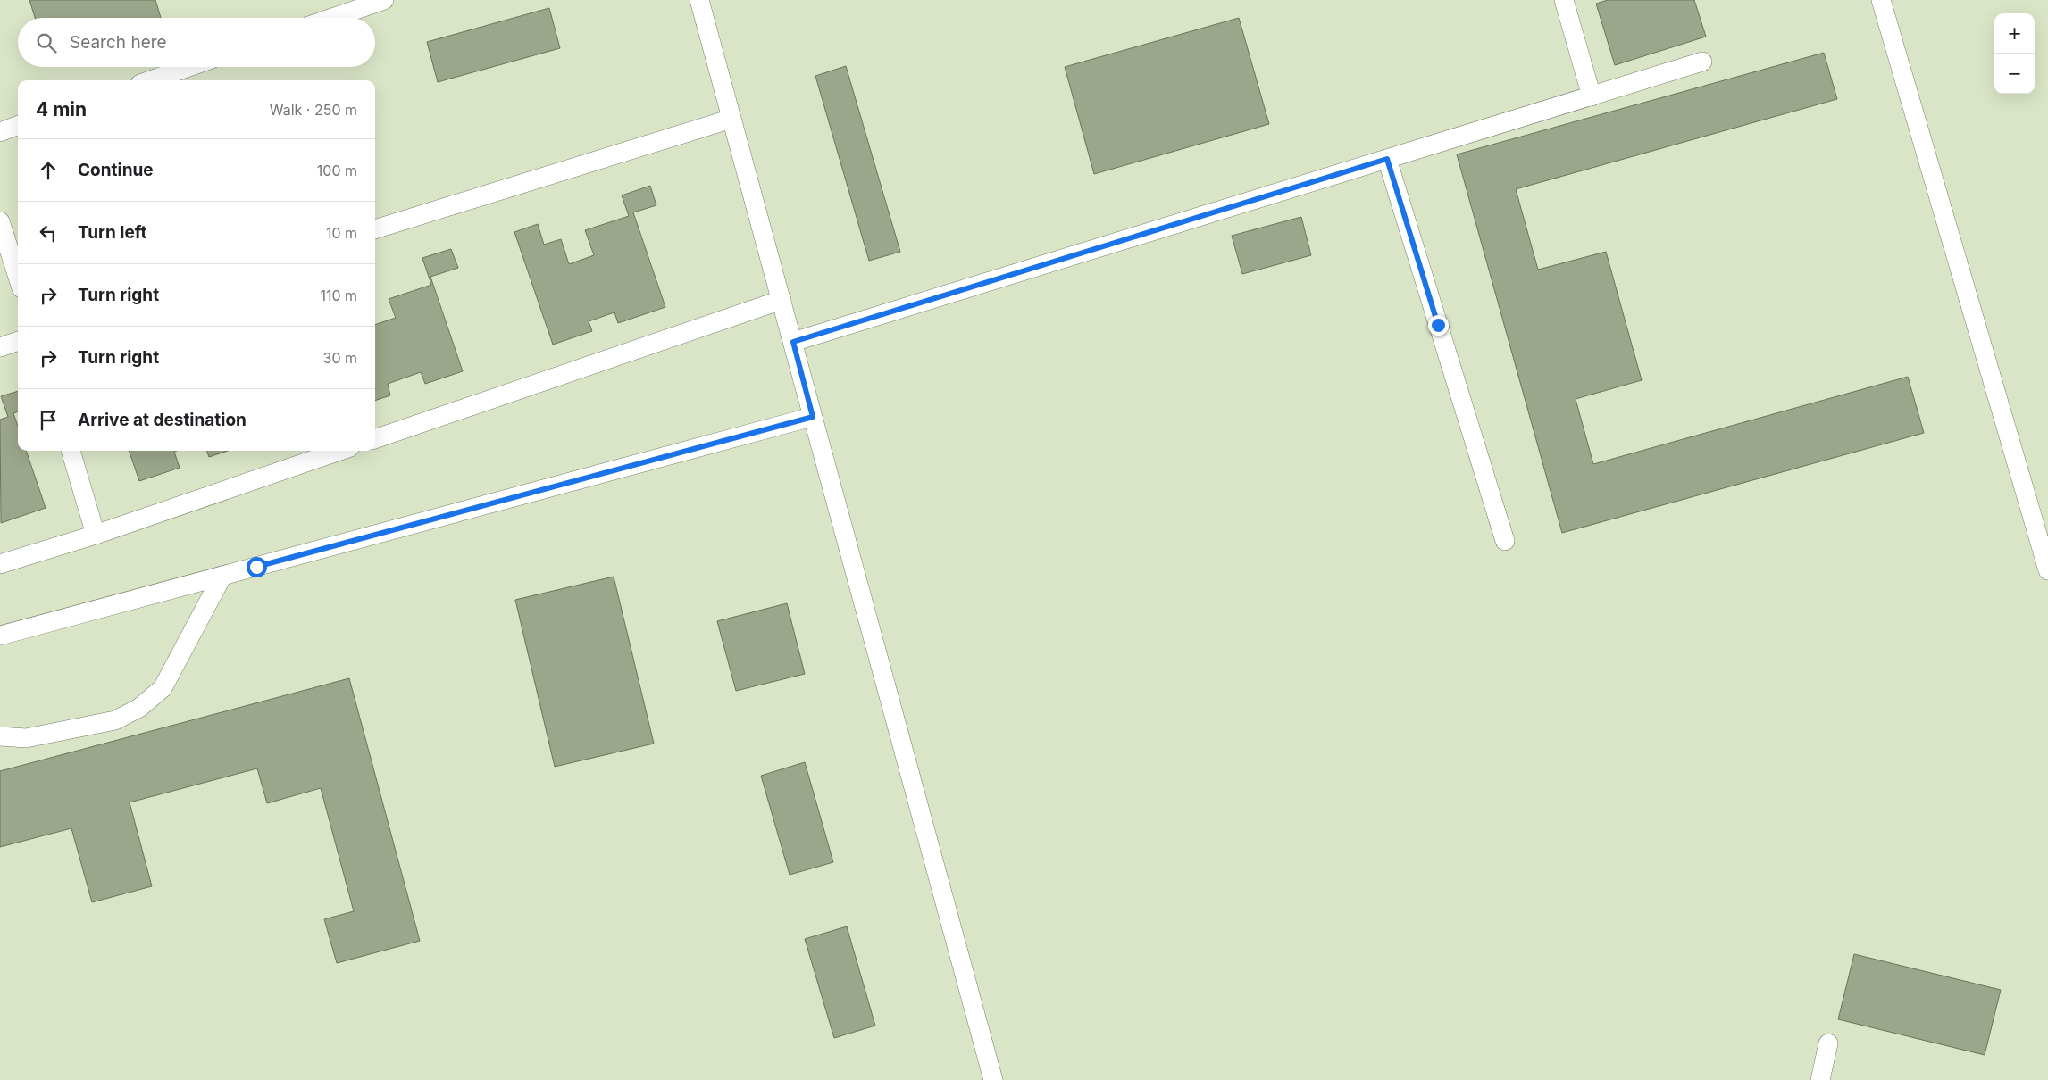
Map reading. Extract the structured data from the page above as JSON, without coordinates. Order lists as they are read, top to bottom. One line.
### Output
{"page":{"map_buttons":["+","−"],"search":"Search here","heading":["4 min","Walk · 250 m"],"list":[["Continue","100 m"],["Turn left","10 m"],["Turn right","110 m"],["Turn right","30 m"],"Arrive at destination"]}}
